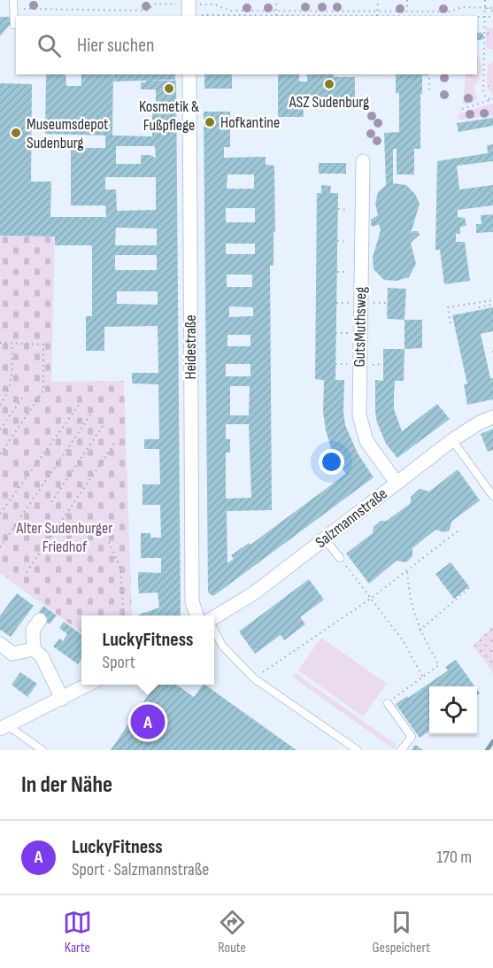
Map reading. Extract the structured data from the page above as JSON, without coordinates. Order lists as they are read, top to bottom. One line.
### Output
{"streets":{"street":["GutsMuthsweg","Heidestraße","Salzmannstraße"]},"crossings":[["GutsMuthsweg","Salzmannstraße"]],"parks":["Alter Sudenburger Friedhof"],"places":["ASZ Sudenburg","Kosmetik & Fußpflege","Hofkantine","Museumsdepot Sudenburg"],"page":{"search":"Hier suchen","popup":["LuckyFitness","Sport"],"pins":"A","heading":"In der Nähe","list":[{"mark":"A","name":"LuckyFitness","note":"Sport · Salzmannstraße","value":"170 m"}],"nav":["Karte","Route","Gespeichert"]}}
